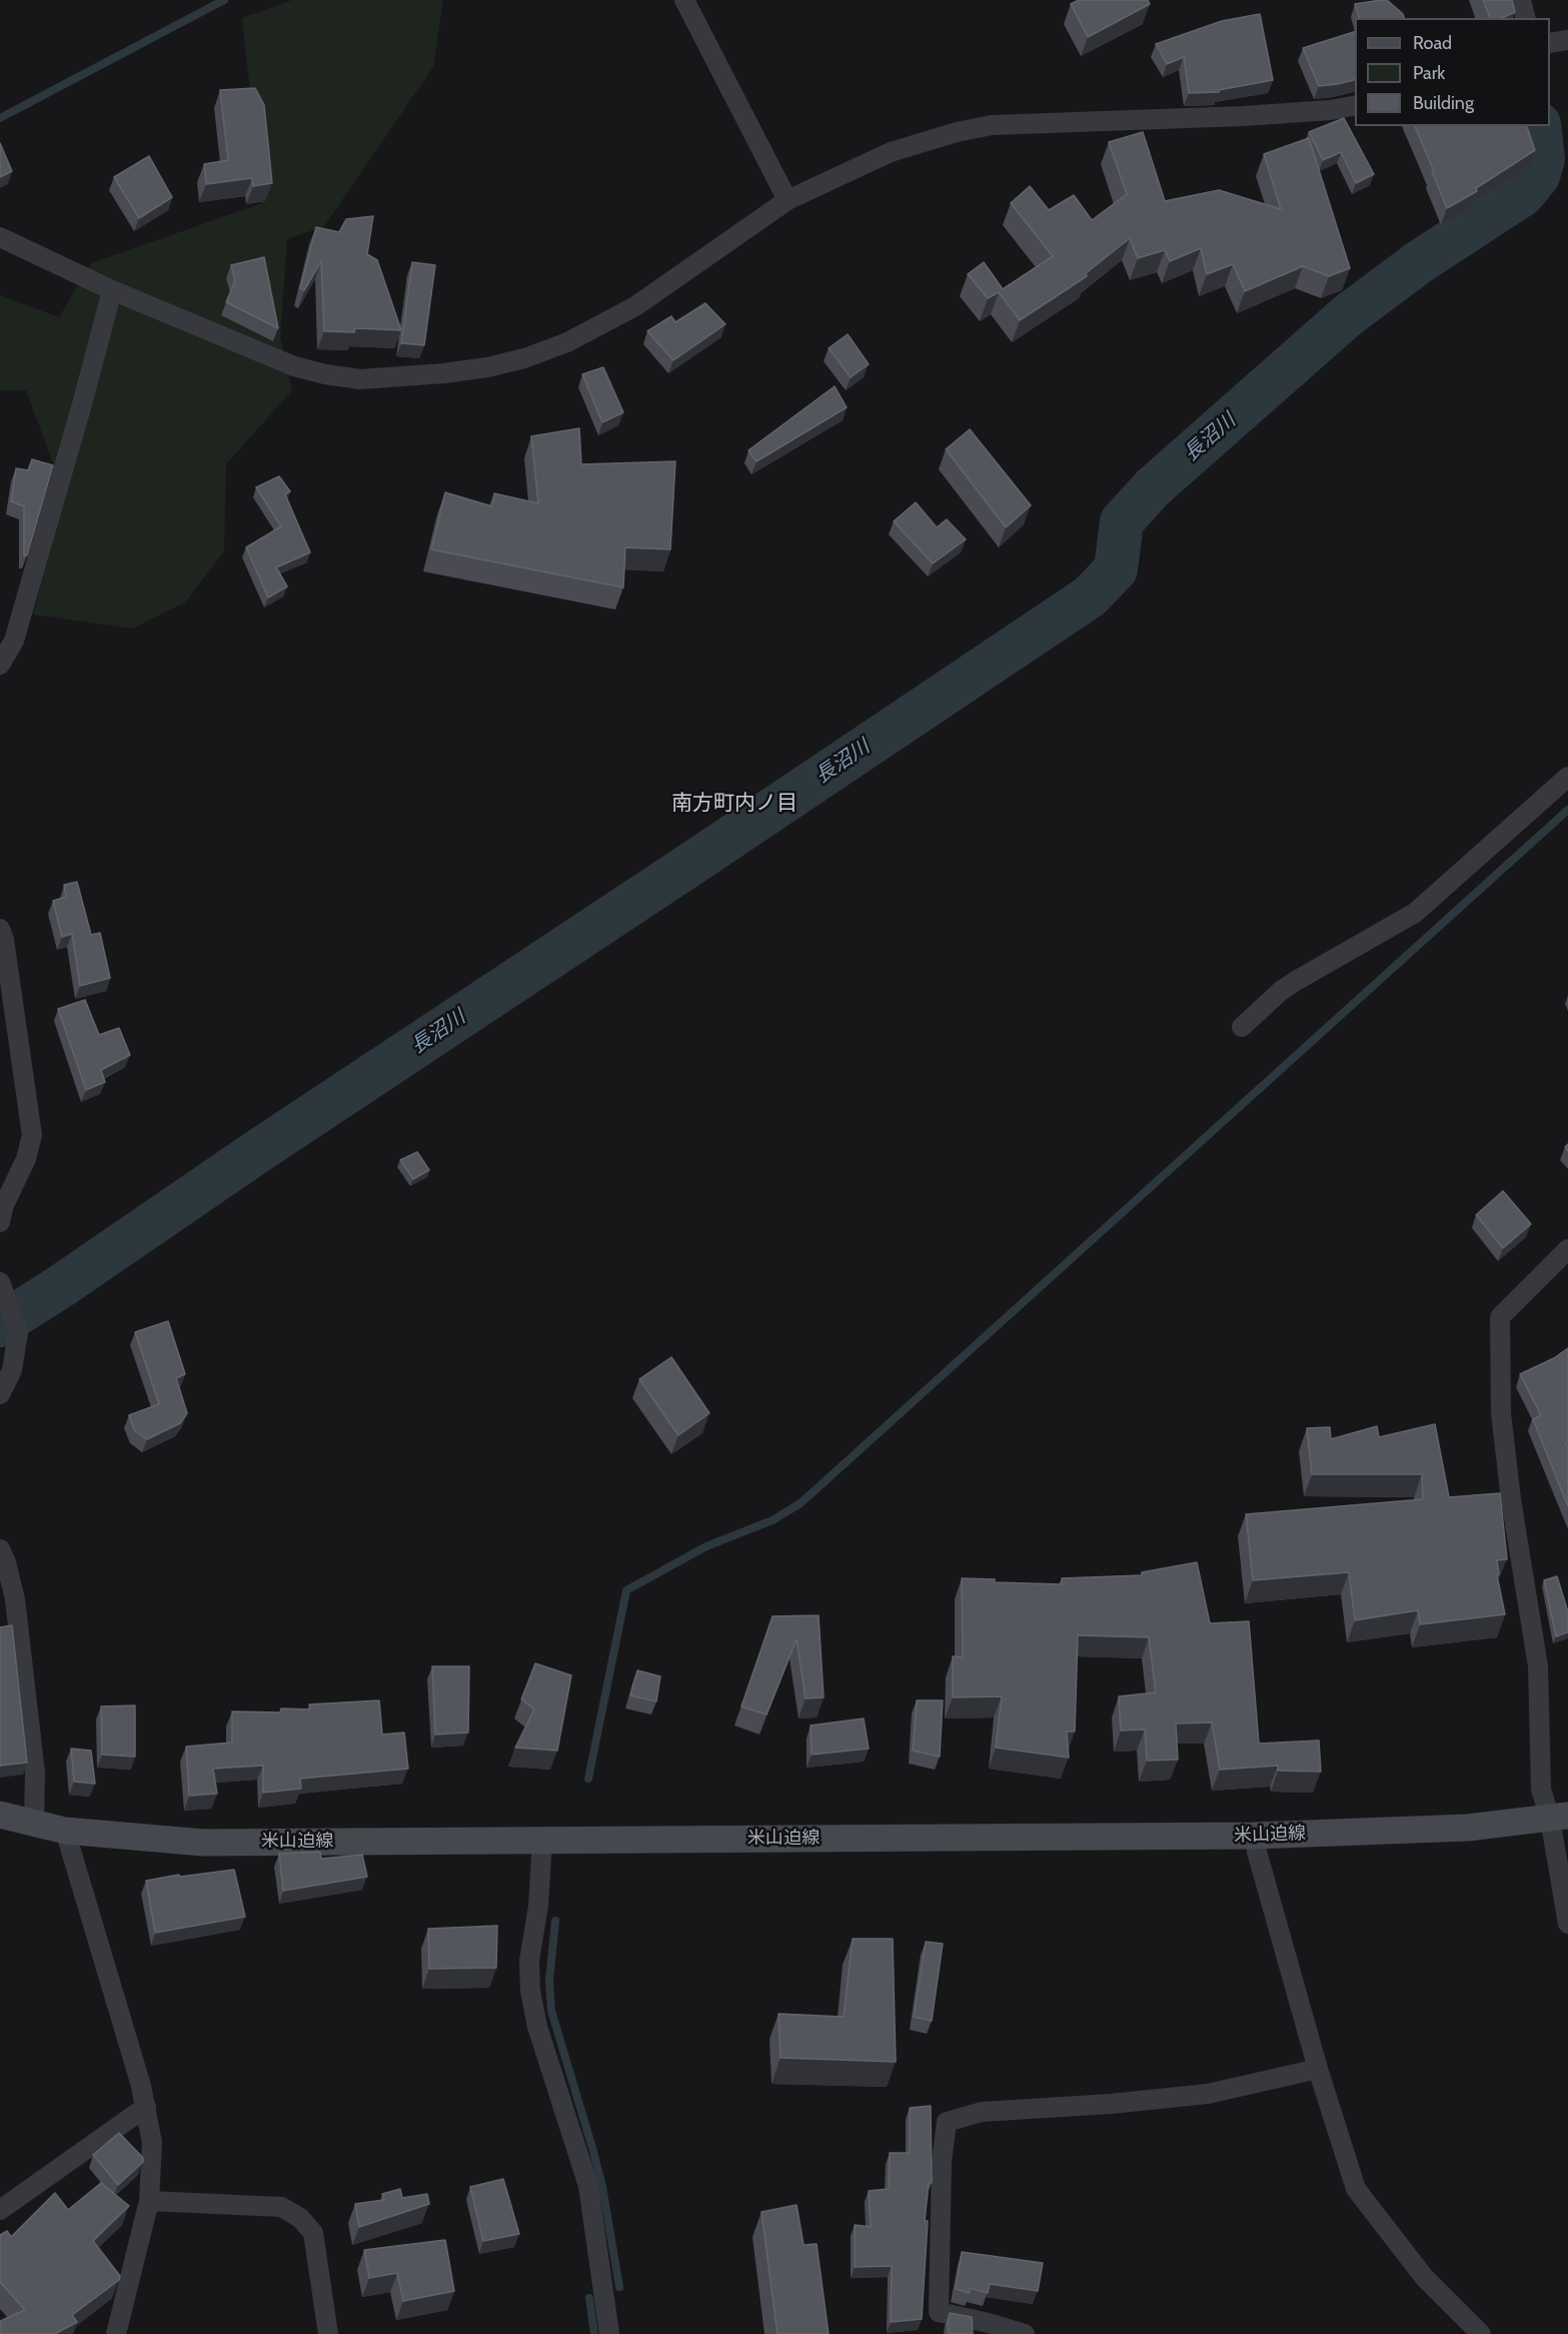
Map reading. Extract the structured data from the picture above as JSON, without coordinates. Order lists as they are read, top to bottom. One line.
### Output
{"streets":{"main road":["米山迫線"]},"districts":["南方町内ノ目"],"water":["長沼川"],"legend":["Road","Park","Building"]}
